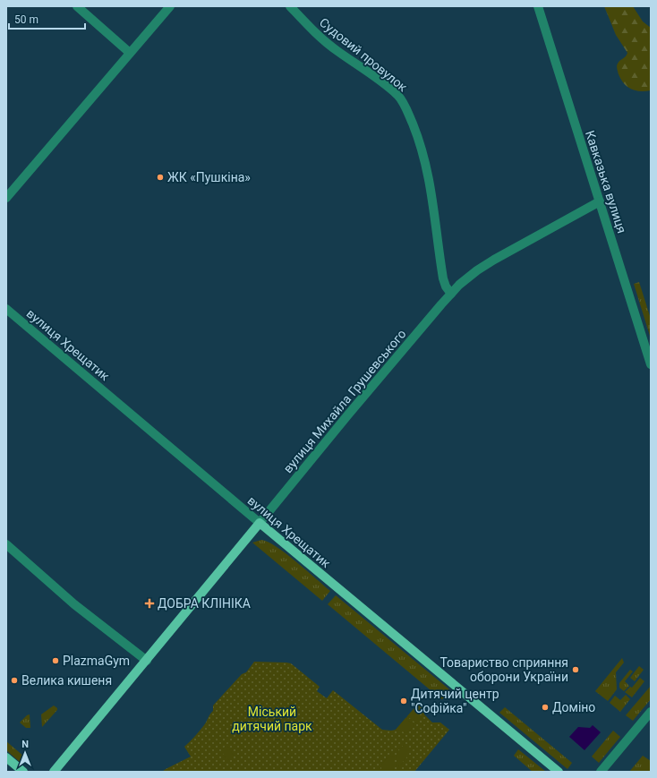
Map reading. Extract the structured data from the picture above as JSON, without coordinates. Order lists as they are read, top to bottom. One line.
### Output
{"streets":{"main road":["вулиця Хрещатик","вулиця Михайла Грушевського"],"street":["Судовий провулок","Кавказька вулиця"]},"crossings":[["Судовий провулок","вулиця Михайла Грушевського"],["Кавказька вулиця","вулиця Михайла Грушевського"],["вулиця Хрещатик","вулиця Михайла Грушевського"]],"parks":["Міський дитячий парк"],"places":{"other":["ЖК «Пушкіна»","PlazmaGym","Товариство сприяння оборони України","Велика кишеня","Дитячий центр \"Софійка\"","Доміно"],"health":["ДОБРА КЛІНІКА"]},"scale_bar":"50 m","north":"top"}
